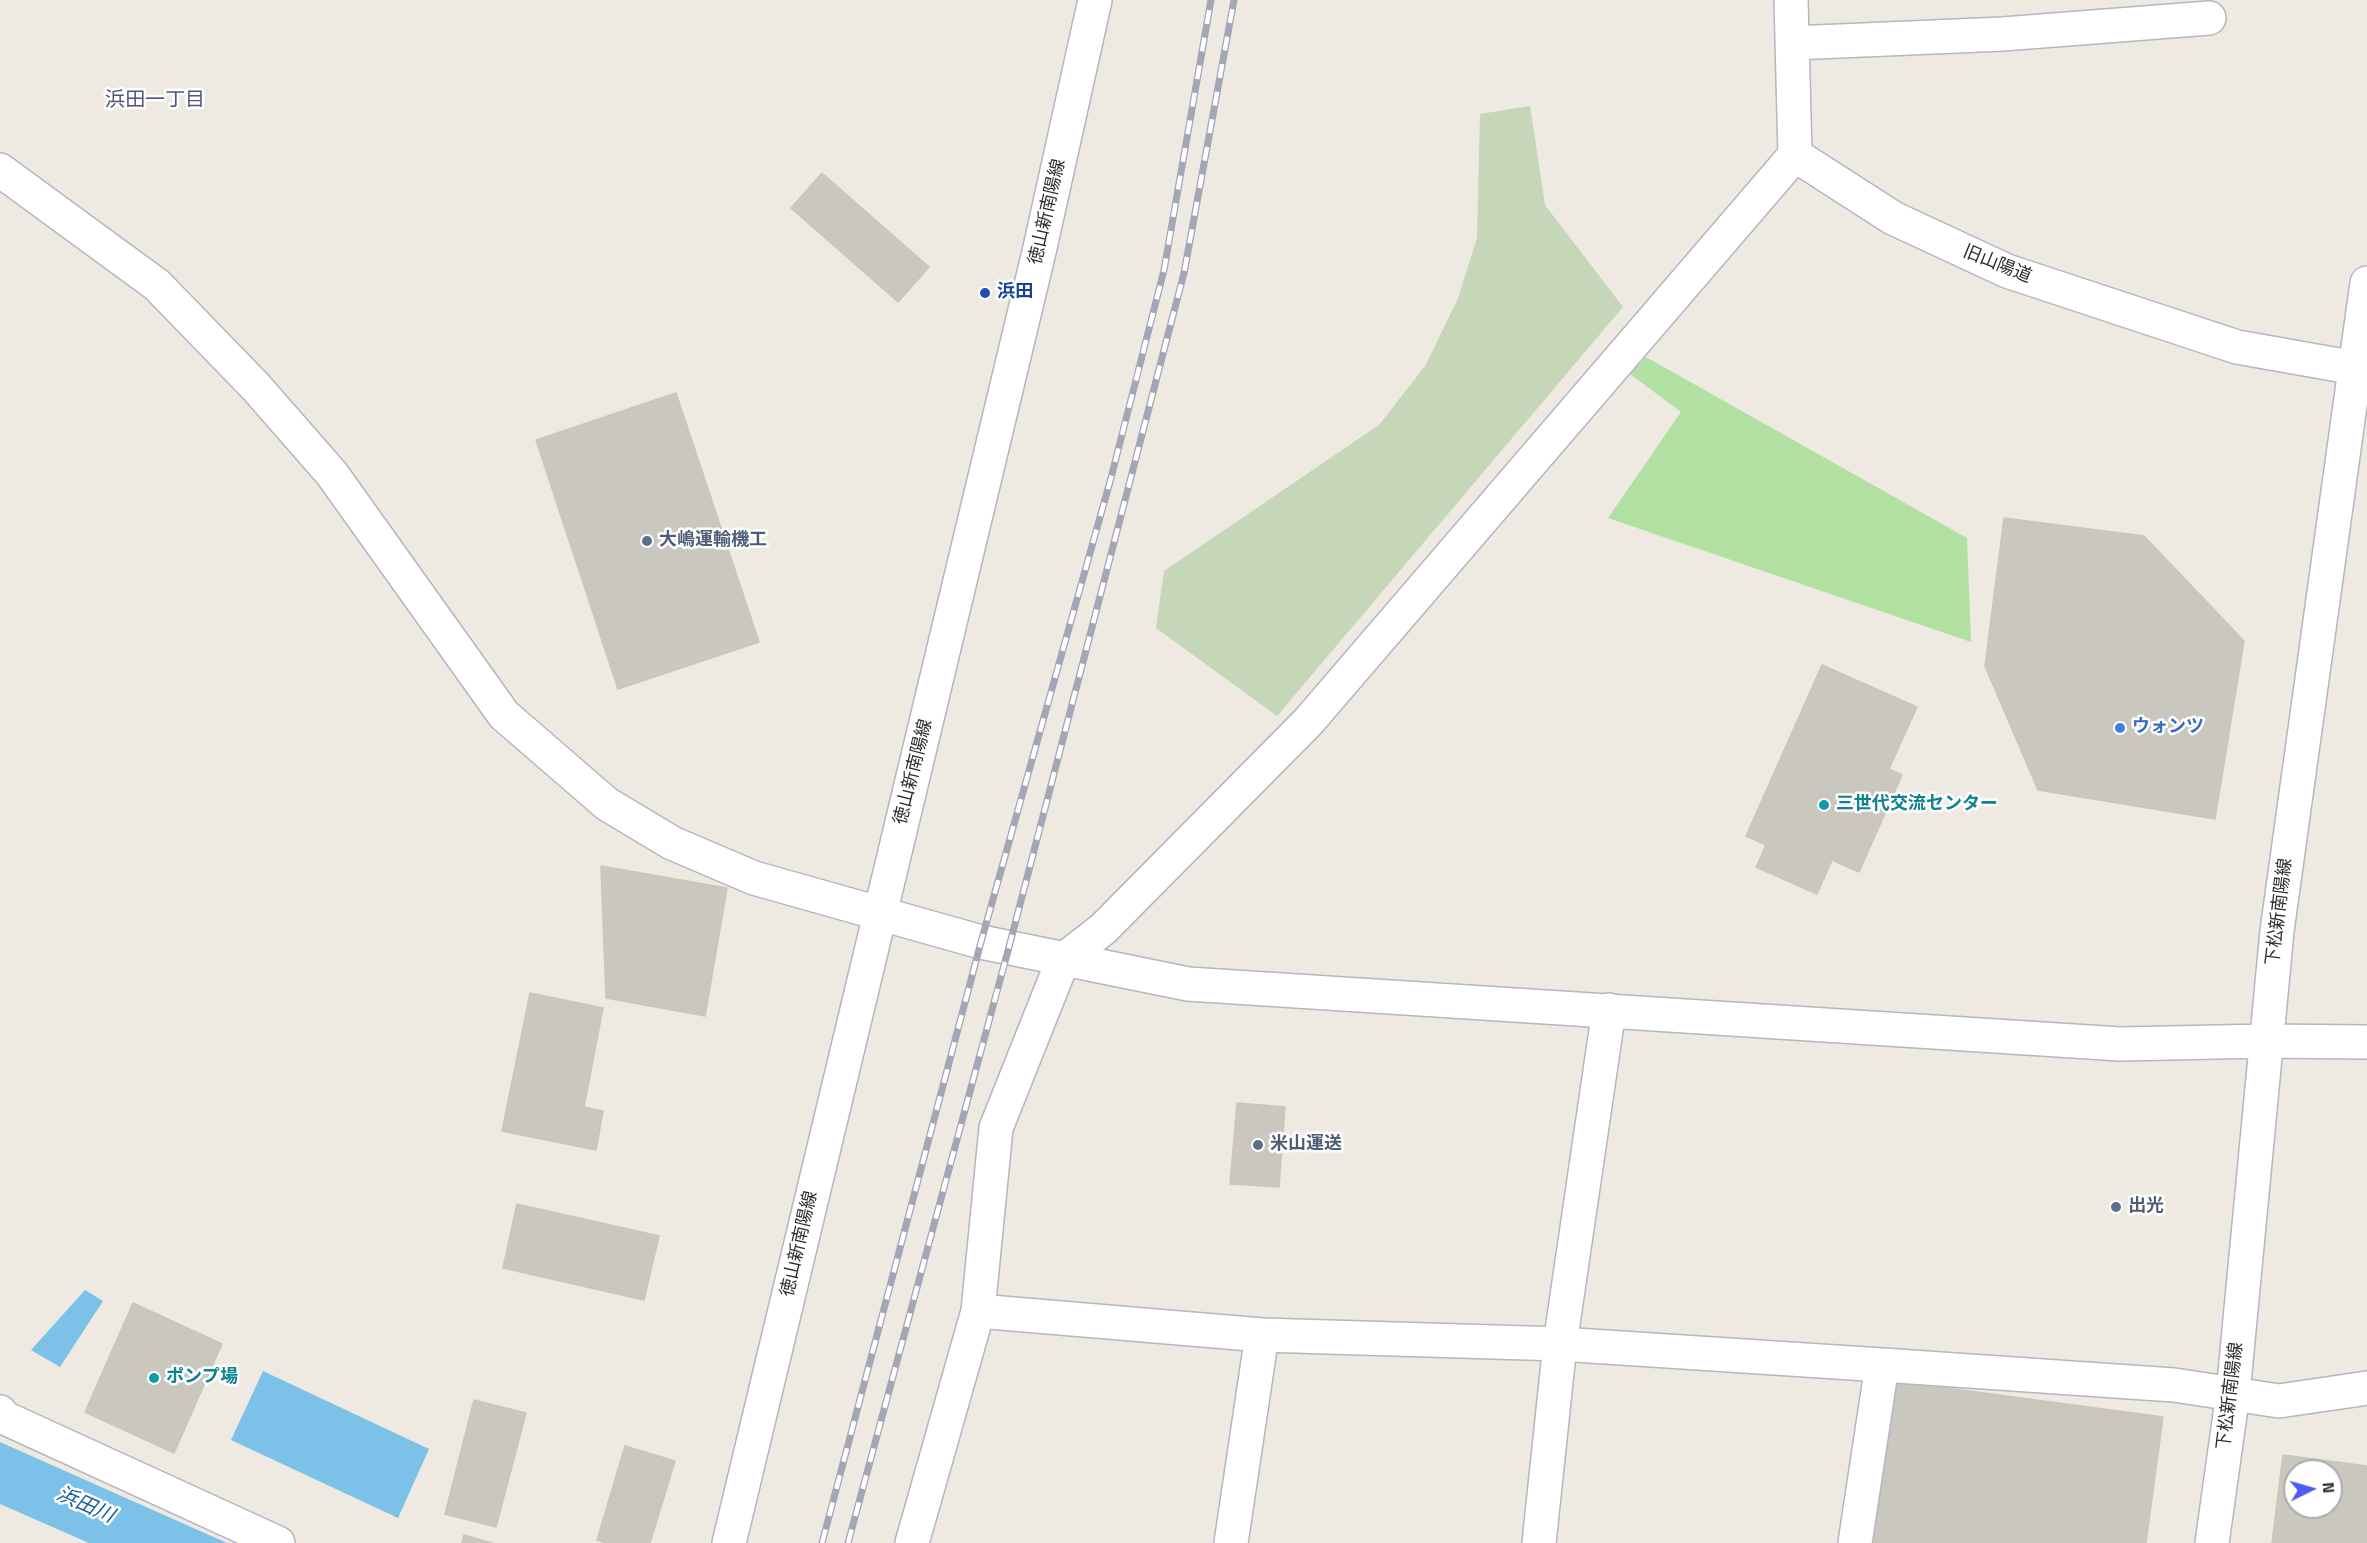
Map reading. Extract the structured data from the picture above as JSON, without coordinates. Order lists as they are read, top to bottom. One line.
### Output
{"streets":{"street":["徳山新南陽線","旧山陽道","下松新南陽線"]},"crossings":[["旧山陽道","下松新南陽線"]],"districts":["浜田一丁目"],"water":["浜田川"],"places":["浜田","大嶋運輸機工","ウォンツ","三世代交流センター","米山運送","出光","ポンプ場"],"north":"right"}
